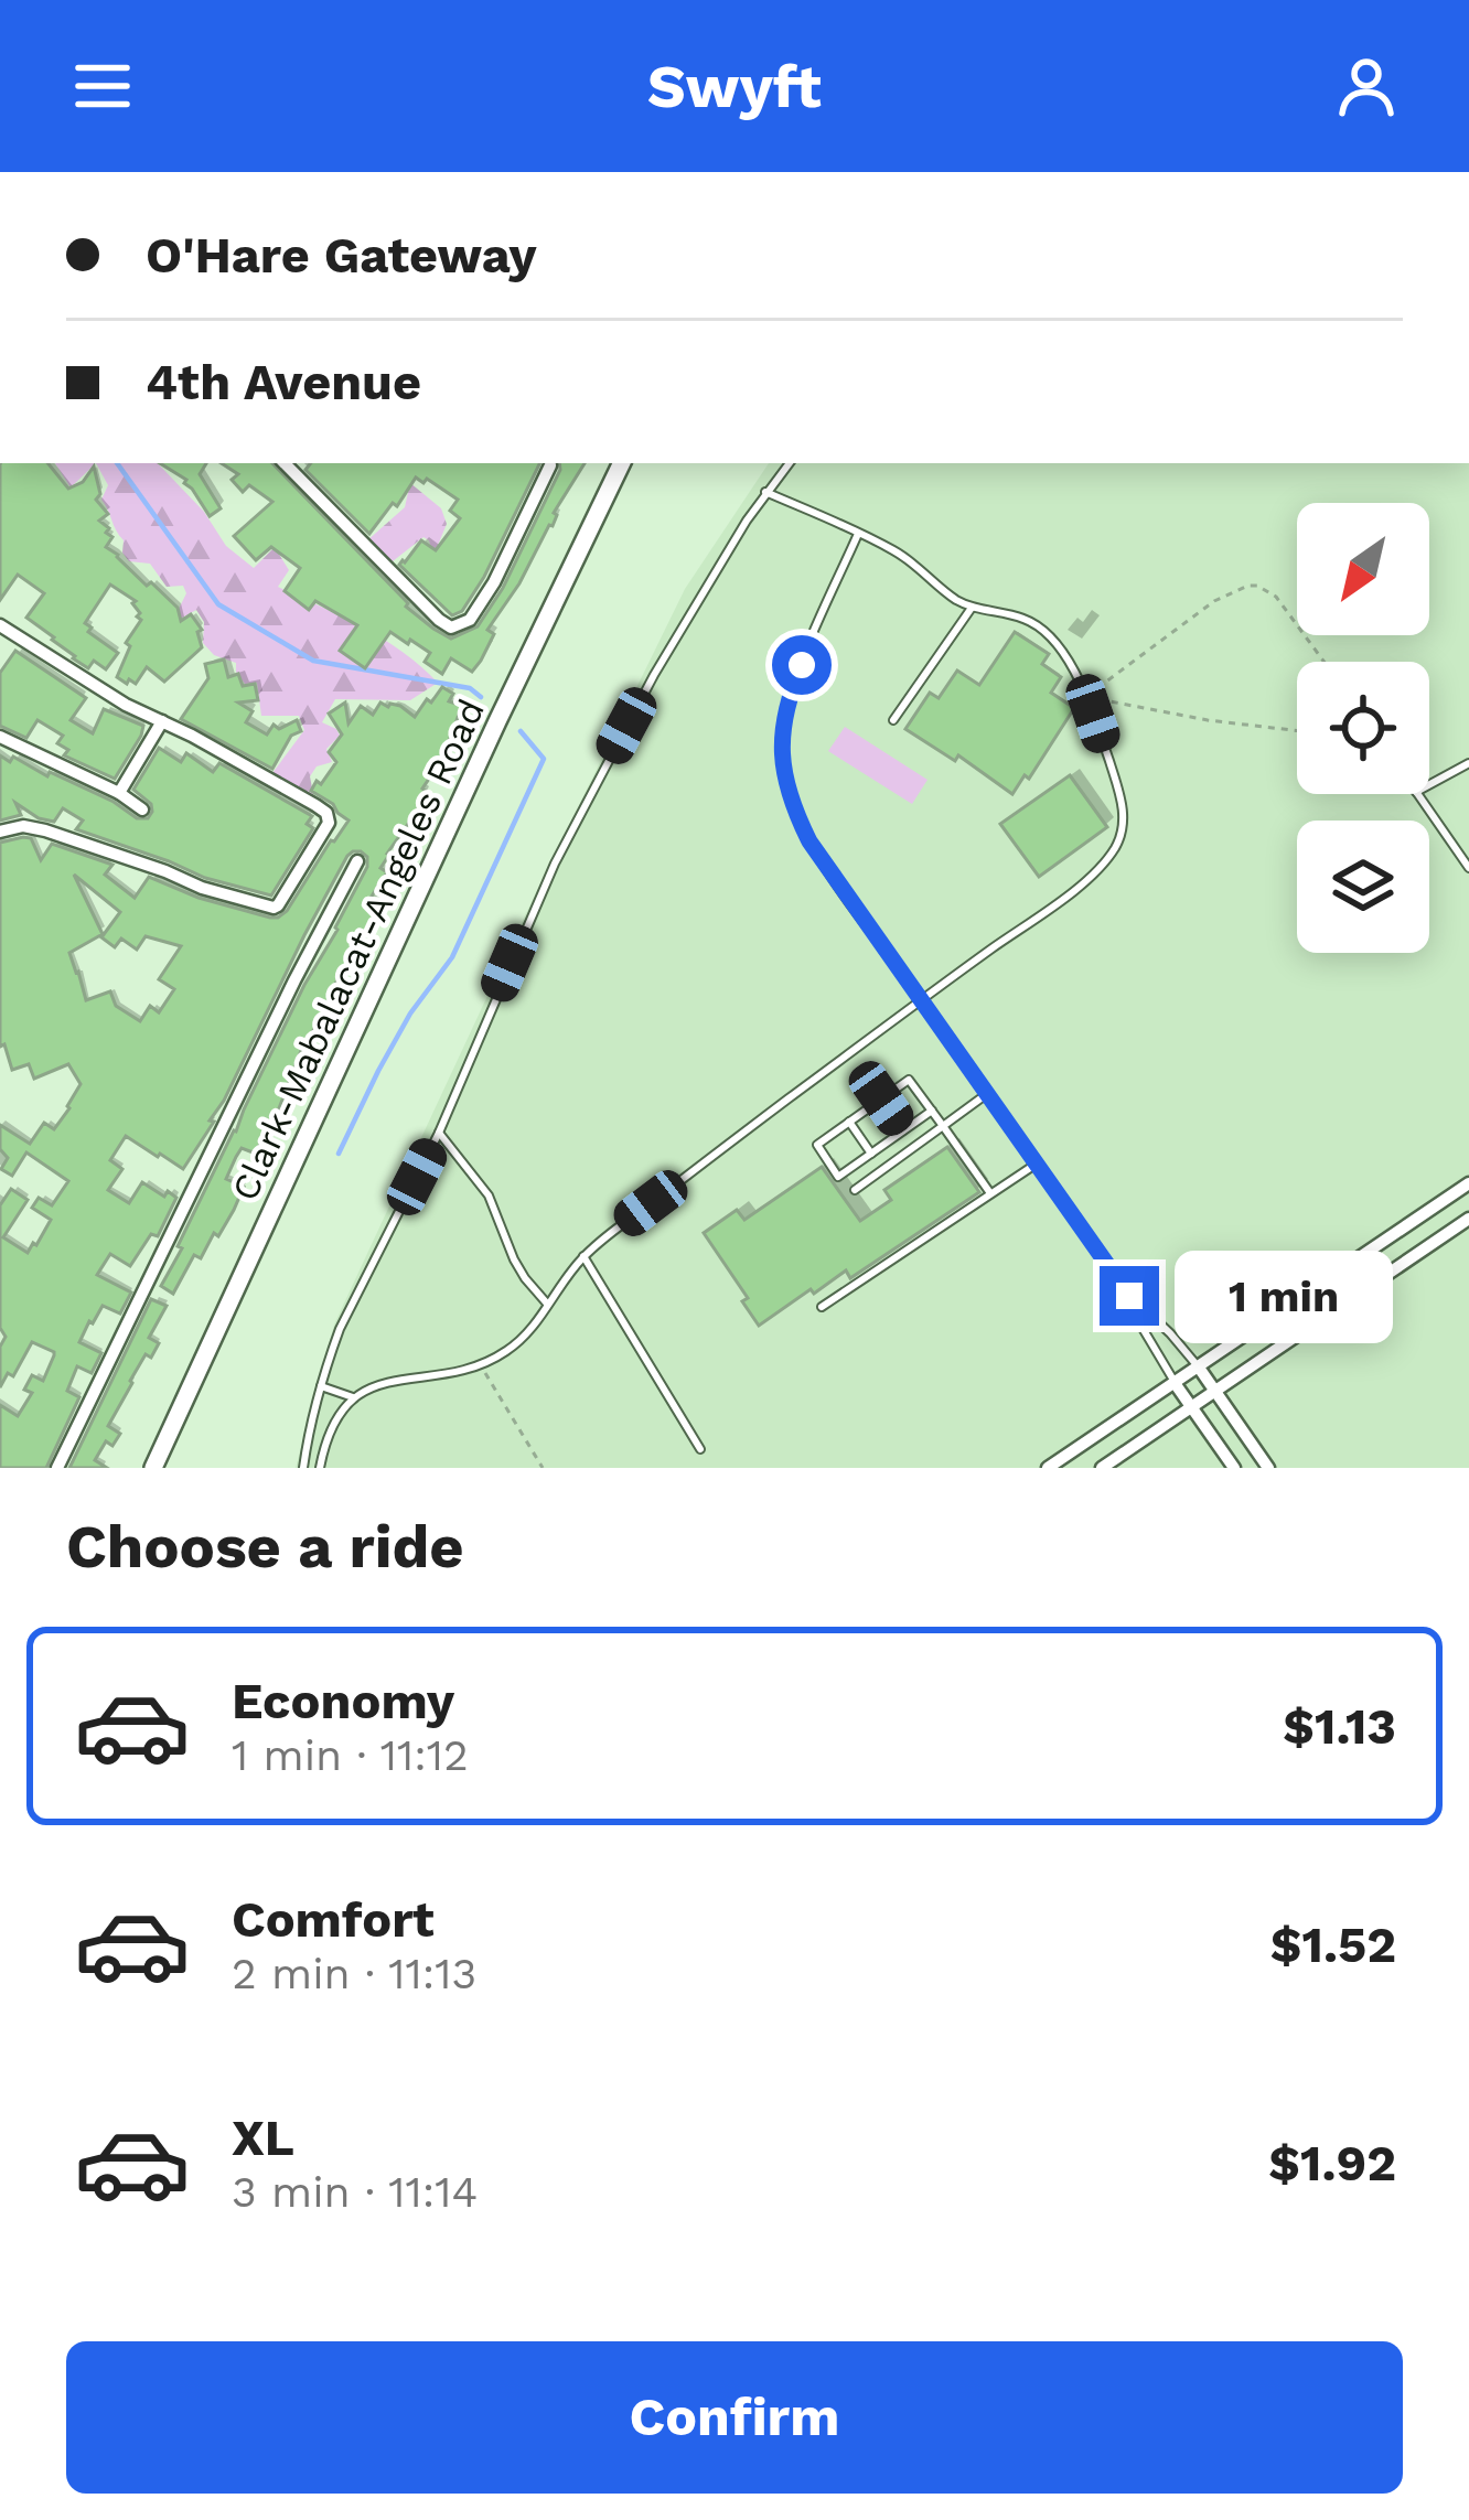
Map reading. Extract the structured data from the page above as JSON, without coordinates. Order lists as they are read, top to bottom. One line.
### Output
{"streets":{"main road":["Clark-Mabalacat-Angeles Road"]},"north":"bottom left","page":{"header":"Swyft","banner":["O'Hare Gateway","4th Avenue"],"bubble":"1 min","heading":"Choose a ride","list":[{"name":"Economy","note":"1 min · 11:12","value":"$1.13"},{"name":"Comfort","note":"2 min · 11:13","value":"$1.52"},{"name":"XL","note":"3 min · 11:14","value":"$1.92"}],"buttons":"Confirm"}}
